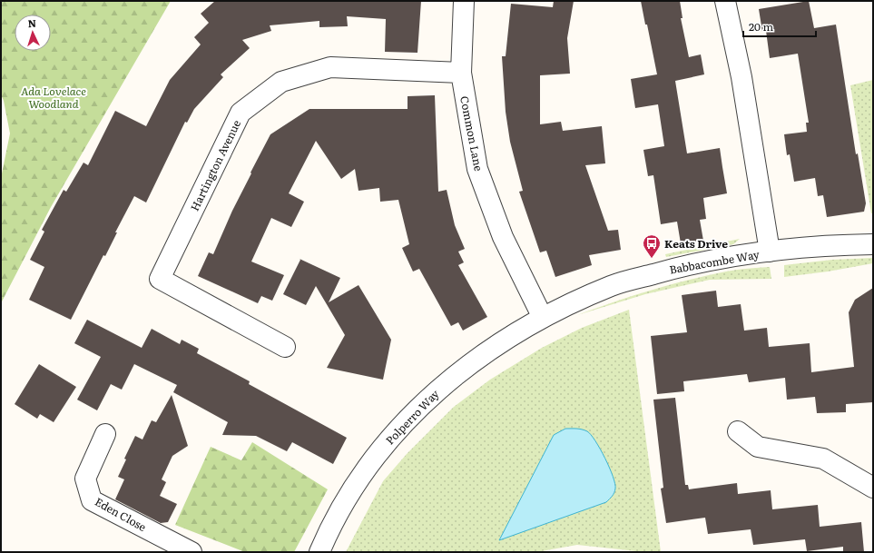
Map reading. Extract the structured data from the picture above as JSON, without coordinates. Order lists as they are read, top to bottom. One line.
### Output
{"streets":{"street":["Common Lane","Hartington Avenue","Babbacombe Way","Polperro Way","Eden Close"]},"crossings":[["Common Lane","Hartington Avenue"],["Common Lane","Babbacombe Way"],["Common Lane","Polperro Way"],["Babbacombe Way","Polperro Way"]],"parks":["Ada Lovelace Woodland"],"places":{"bus stop":["Keats Drive"]},"scale_bar":"20 m","north":"top"}
